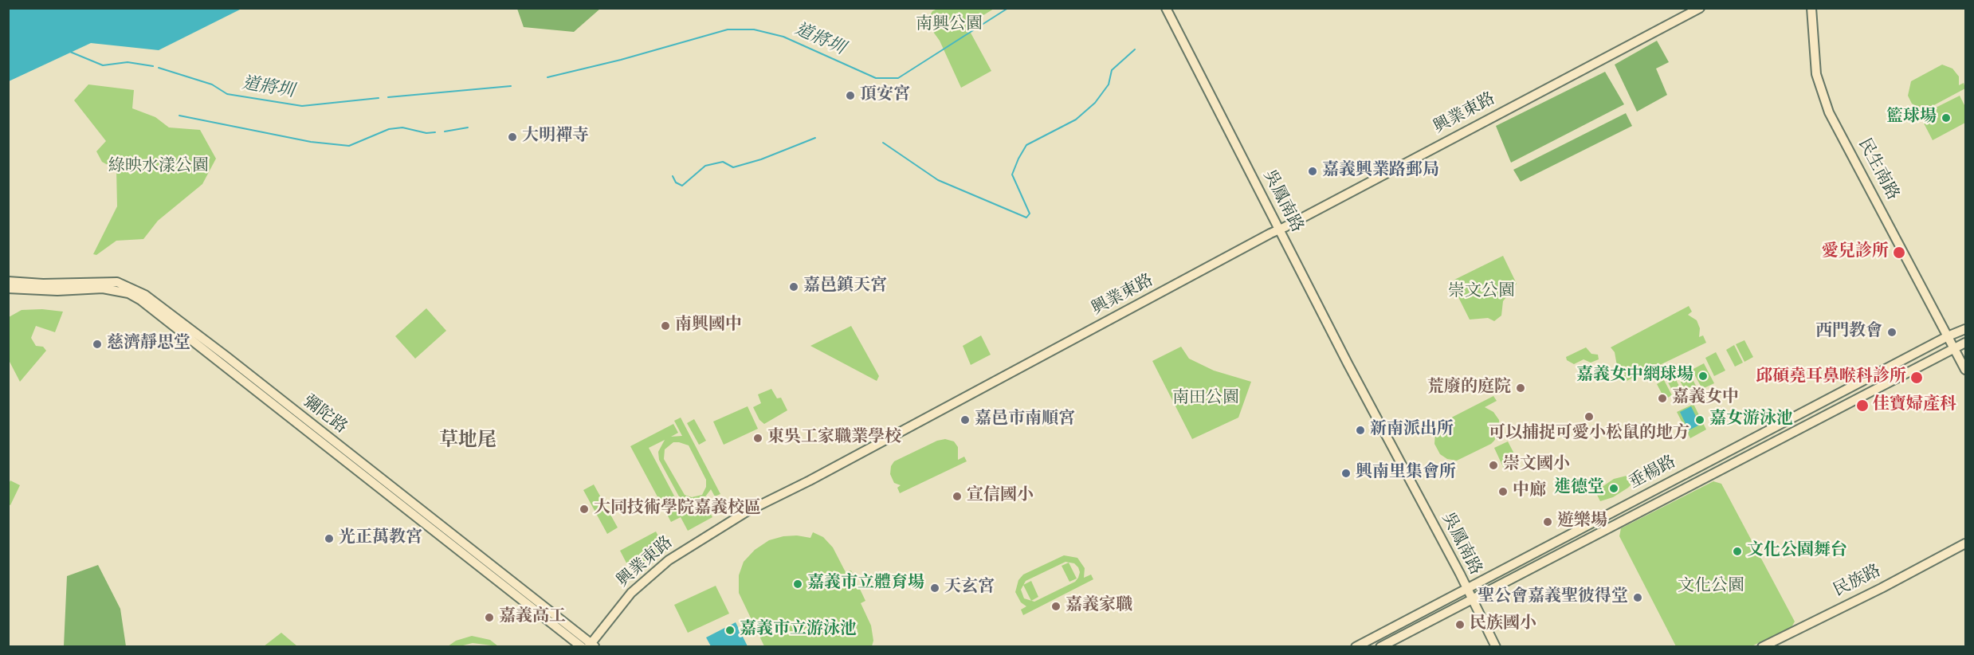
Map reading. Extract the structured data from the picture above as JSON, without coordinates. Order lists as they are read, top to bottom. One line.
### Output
{"streets":{"street":["興業東路","民生南路","吳鳳南路","彌陀路","垂楊路","民族路"]},"crossings":[["興業東路","吳鳳南路"],["興業東路","彌陀路"],["民生南路","垂楊路"],["吳鳳南路","垂楊路"]],"districts":["草地尾"],"water":["道將圳"],"parks":["南興公園","綠映水漾公園","崇文公園","南田公園","文化公園"],"places":["頂安宮","籃球場","大明禪寺","嘉義興業路郵局","愛兒診所","嘉邑鎮天宮","南興國中","西門教會","慈濟靜思堂","嘉義女中網球場","邱碩堯耳鼻喉科診所","荒廢的庭院","嘉義女中","佳寶婦產科","可以捕捉可愛小松鼠的地方","嘉邑市南順宮","嘉女游泳池","新南派出所","東吳工家職業學校","崇文國小","興南里集會所","進德堂","中廊","宣信國小","大同技術學院嘉義校區","遊樂場","光正萬教宮","文化公園舞台","嘉義市立體育場","天玄宮","聖公會嘉義聖彼得堂","嘉義家職","嘉義高工","民族國小","嘉義市立游泳池"]}
